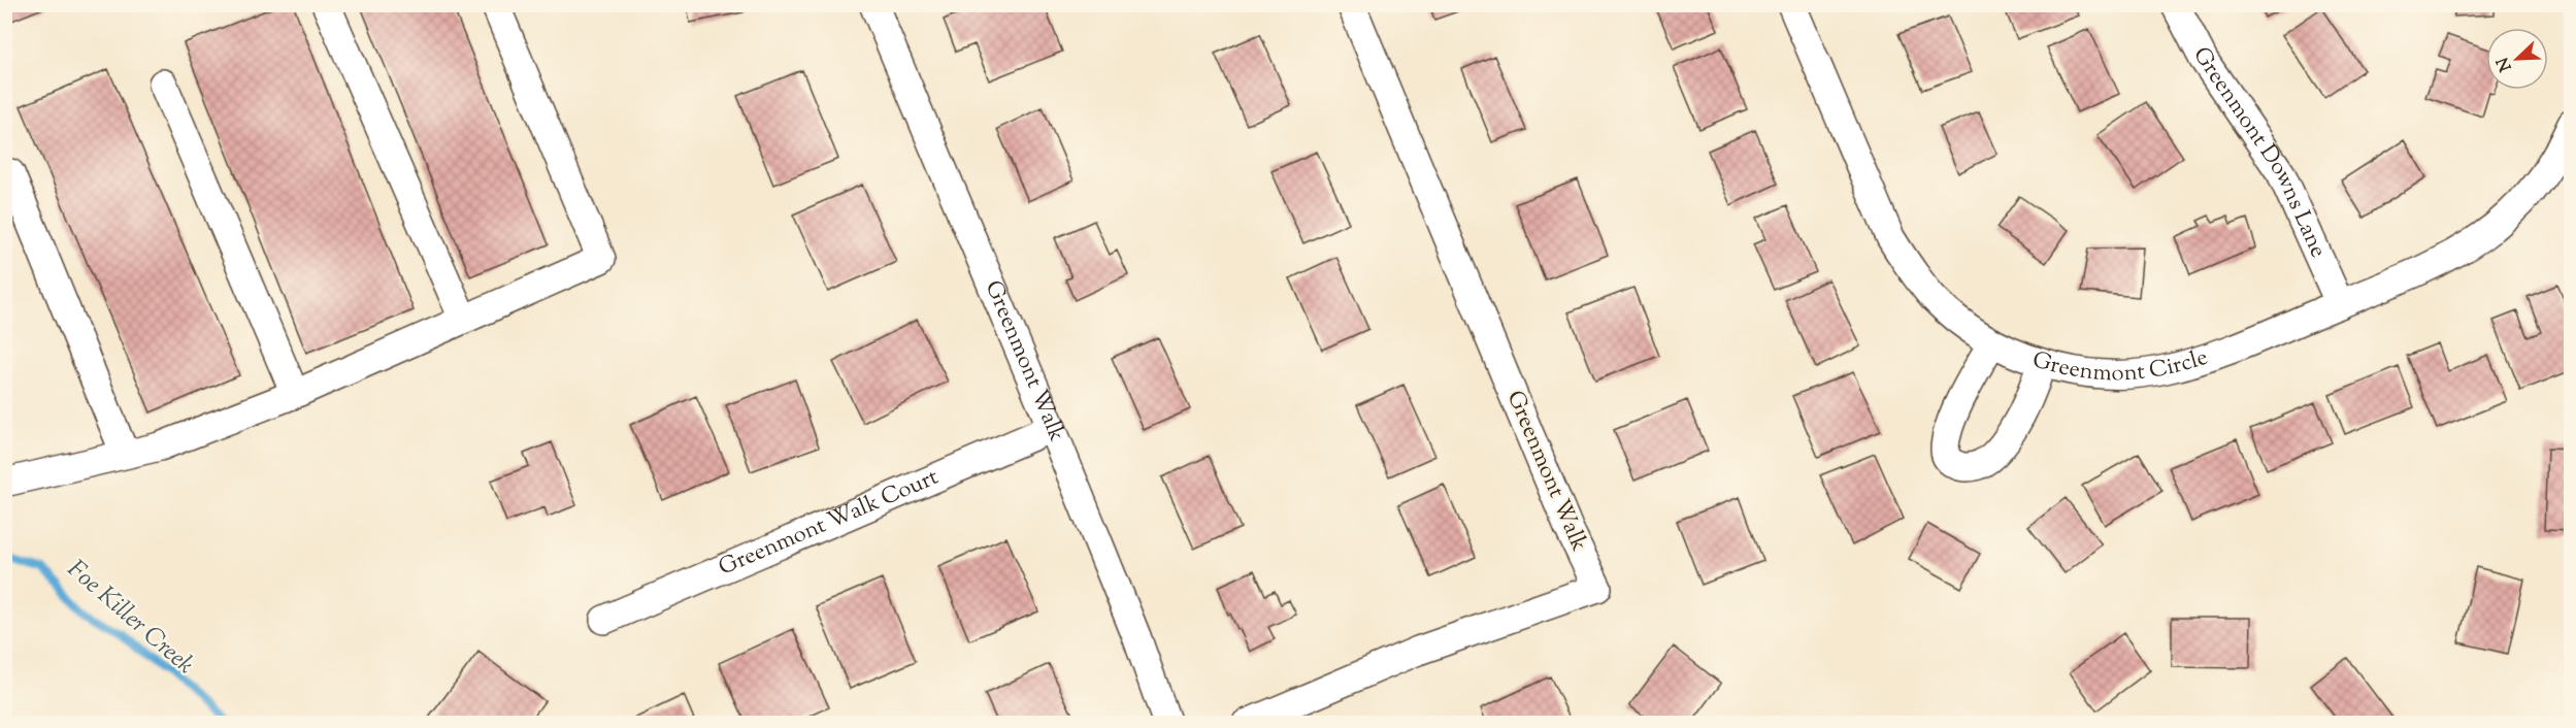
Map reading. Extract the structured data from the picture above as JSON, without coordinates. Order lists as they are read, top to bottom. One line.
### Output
{"streets":{"street":["Greenmont Downs Lane","Greenmont Circle","Greenmont Walk","Greenmont Walk Court"]},"crossings":[["Greenmont Downs Lane","Greenmont Circle"],["Greenmont Walk","Greenmont Walk Court"]],"water":["Foe Killer Creek"],"north":"bottom left"}
